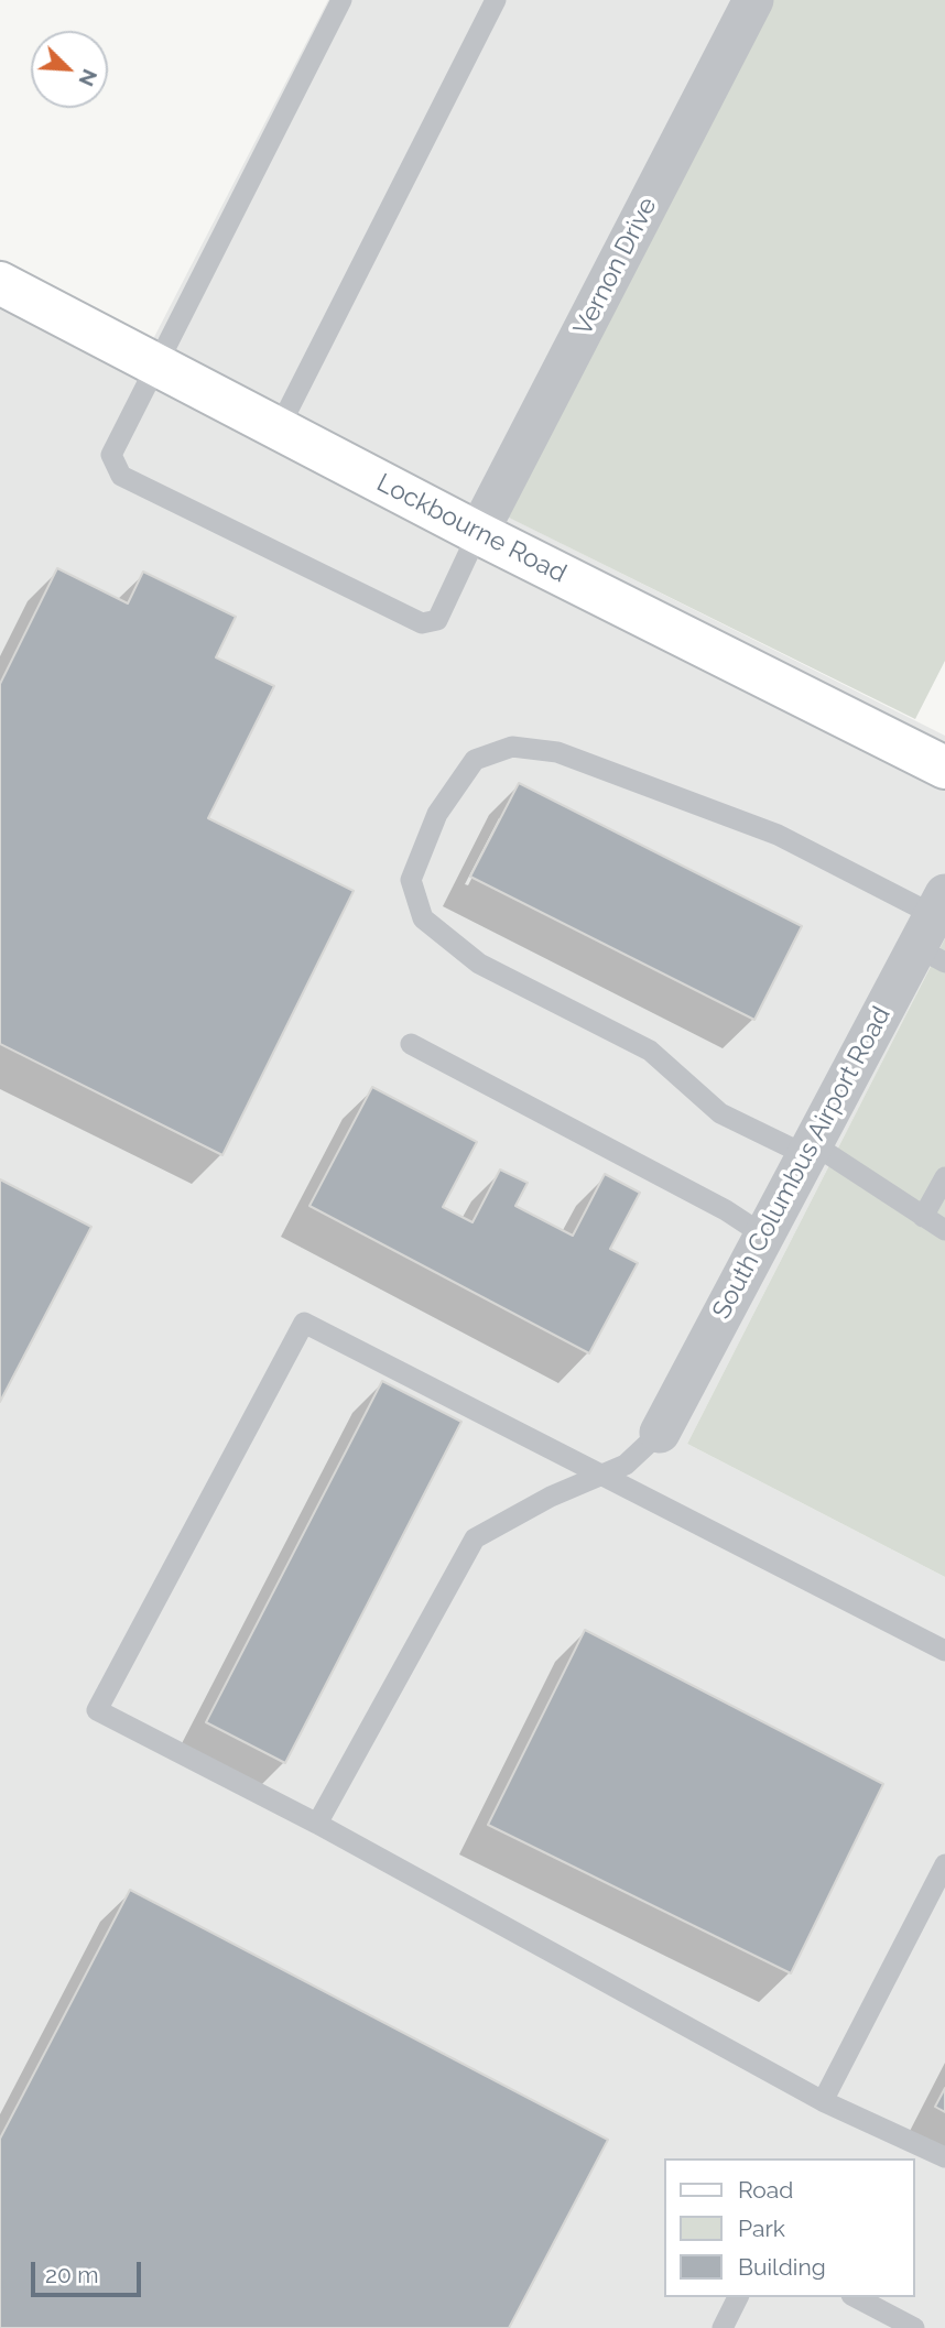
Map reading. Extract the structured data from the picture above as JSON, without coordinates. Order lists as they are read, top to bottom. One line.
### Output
{"streets":{"street":["Vernon Drive","Lockbourne Road","South Columbus Airport Road"]},"crossings":[["Vernon Drive","Lockbourne Road"]],"legend":["Road","Park","Building"],"scale_bar":"20 m","north":"bottom right"}
